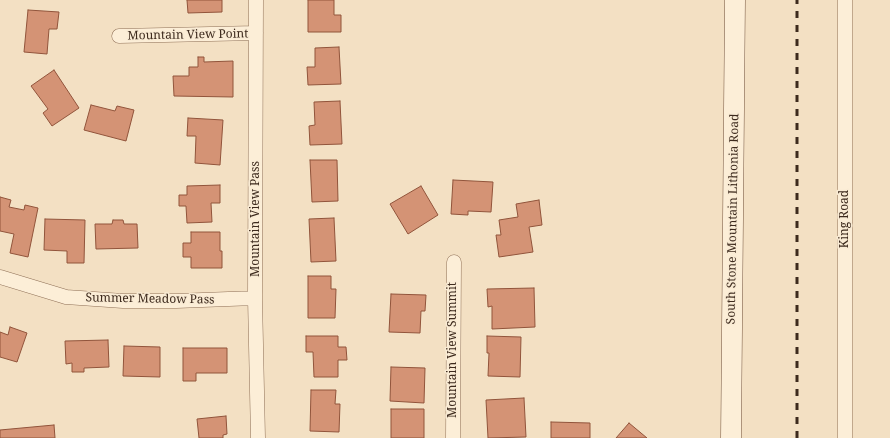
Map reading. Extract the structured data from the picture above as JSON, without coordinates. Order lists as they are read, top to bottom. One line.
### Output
{"streets":{"main road":["South Stone Mountain Lithonia Road"],"street":["Mountain View Point","Mountain View Pass","King Road","Summer Meadow Pass","Mountain View Summit"]},"crossings":[["Mountain View Point","Mountain View Pass"],["Mountain View Pass","Summer Meadow Pass"]]}
